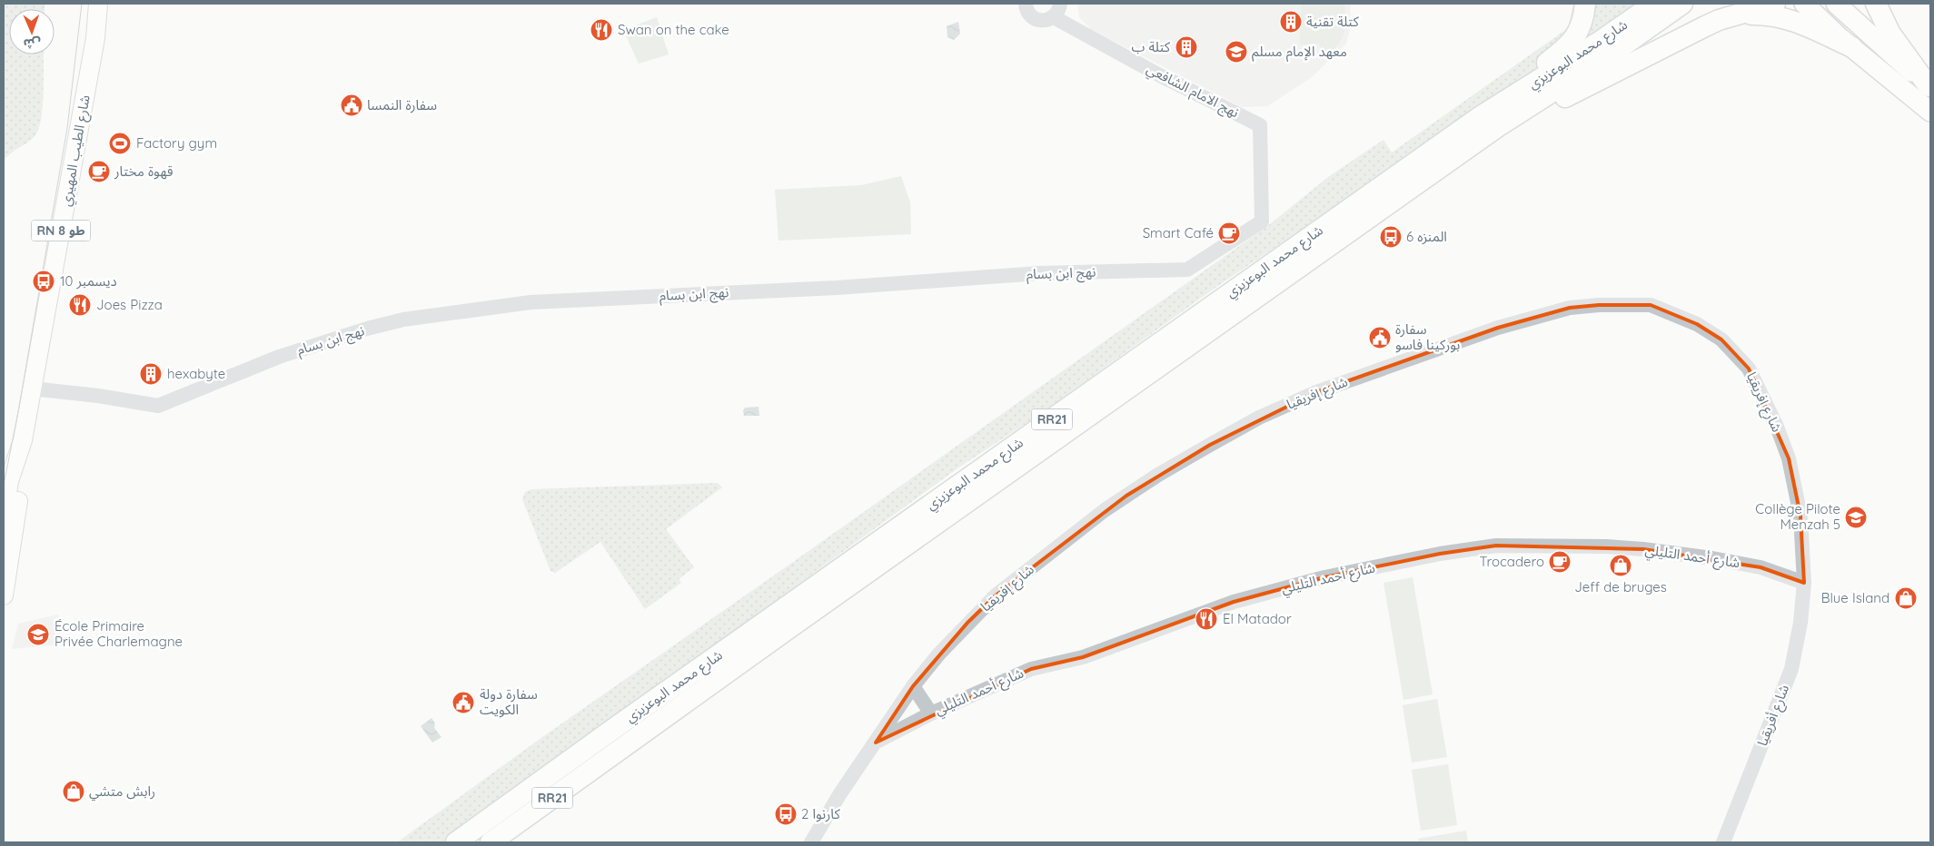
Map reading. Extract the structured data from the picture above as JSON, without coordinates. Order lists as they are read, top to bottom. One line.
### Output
{"streets":{"highway":["شارع محمد البوعزيزي","RR21"],"main road":["شارع الطيب المهيري","RN 8 طو"],"street":["نهج الامام الشافعي","نهج ابن بسام","شارع إفريقيا","شارع أحمد التليلي","شارع أفريقيا"]},"crossings":[["نهج الامام الشافعي","نهج ابن بسام"],["شارع الطيب المهيري","نهج ابن بسام"],["شارع إفريقيا","شارع أحمد التليلي"],["شارع إفريقيا","شارع أفريقيا"],["شارع أحمد التليلي","شارع أفريقيا"]],"places":{"building":["كتلة تقنية","كتلة ب","hexabyte"],"restaurant":["Swan on the cake","Joes Pizza","El Matador"],"school or university":["معهد الإمام مسلم","Collège Pilote Menzah 5","École Primaire Privée Charlemagne"],"public building":["سفارة النمسا","سفارة بوركينا فاسو","سفارة دولة الكويت"],"sports":["Factory gym"],"cafe":["قهوة مختار","Smart Café","Trocadero"],"bus stop":["المنزه 6","10 ديسمبر","كارنوا 2"],"shop":["Jeff de bruges","Blue Island","رابش متشي"]},"north":"bottom"}
